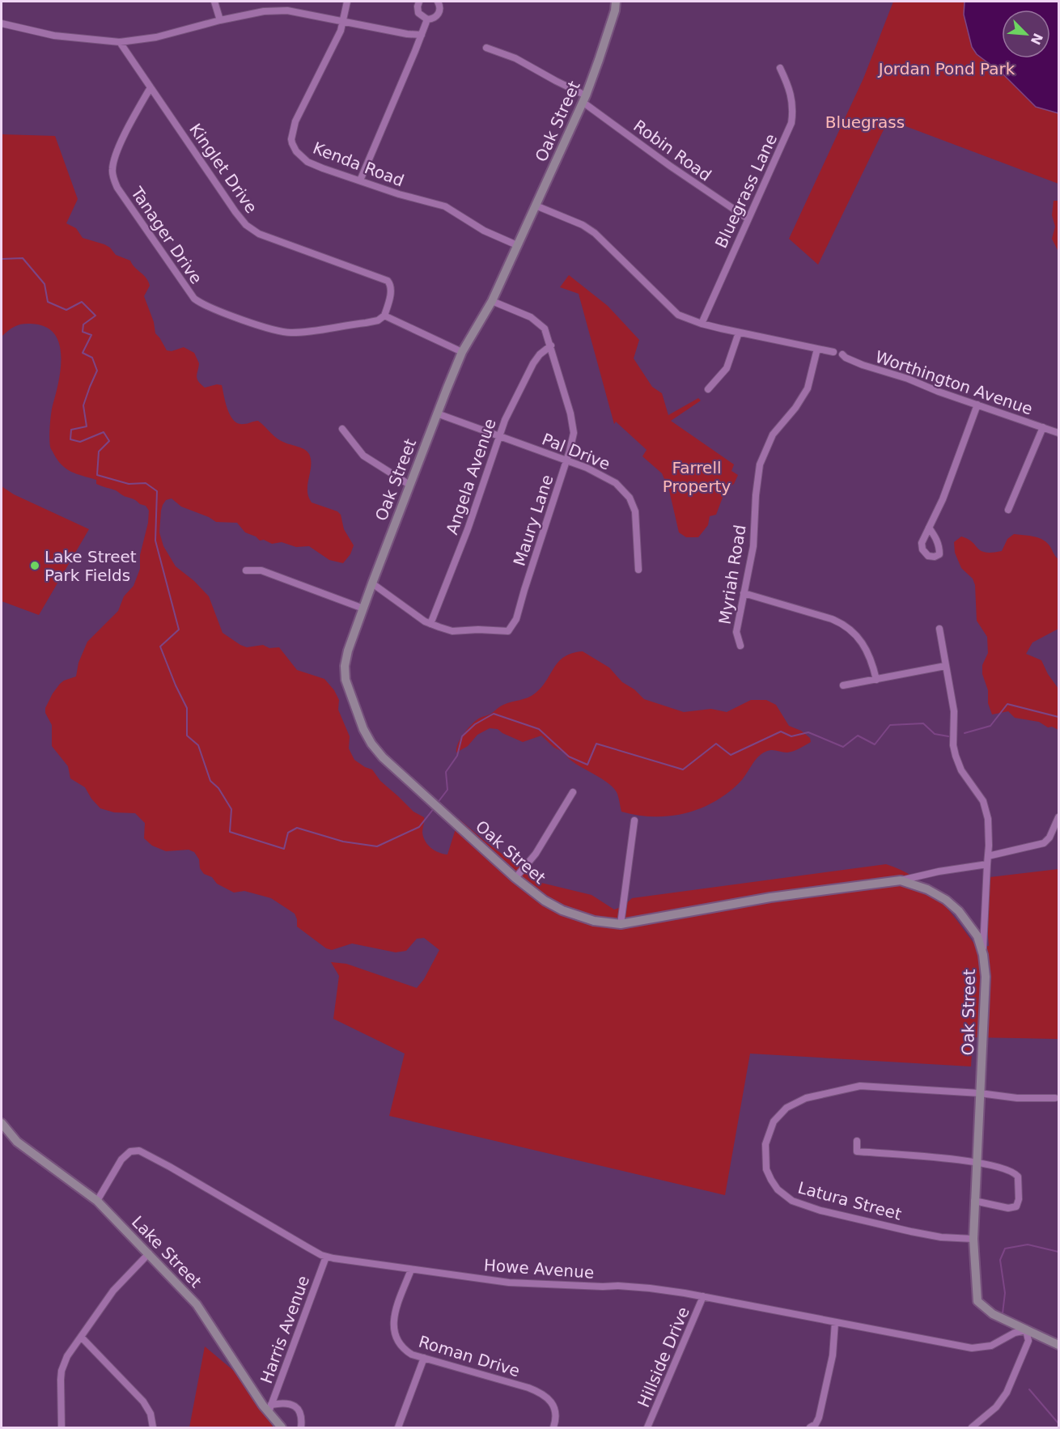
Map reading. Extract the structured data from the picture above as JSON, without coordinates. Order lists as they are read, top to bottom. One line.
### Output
{"streets":{"street":["Oak Street","Robin Road","Kenda Road","Kinglet Drive","Bluegrass Lane","Tanager Drive","Worthington Avenue","Pal Drive","Angela Avenue","Maury Lane","Myriah Road","Latura Street","Lake Street","Howe Avenue","Harris Avenue","Roman Drive","Hillside Drive"]},"crossings":[["Oak Street","Robin Road"],["Oak Street","Kenda Road"],["Oak Street","Pal Drive"],["Oak Street","Maury Lane"],["Oak Street","Latura Street"],["Oak Street","Howe Avenue"],["Robin Road","Bluegrass Lane"],["Kinglet Drive","Tanager Drive"],["Pal Drive","Angela Avenue"],["Pal Drive","Maury Lane"],["Angela Avenue","Maury Lane"],["Lake Street","Howe Avenue"],["Lake Street","Harris Avenue"],["Howe Avenue","Harris Avenue"],["Howe Avenue","Roman Drive"],["Howe Avenue","Hillside Drive"]],"parks":["Jordan Pond Park","Bluegrass","Farrell Property"],"places":["Lake Street Park Fields"],"north":"bottom right"}
